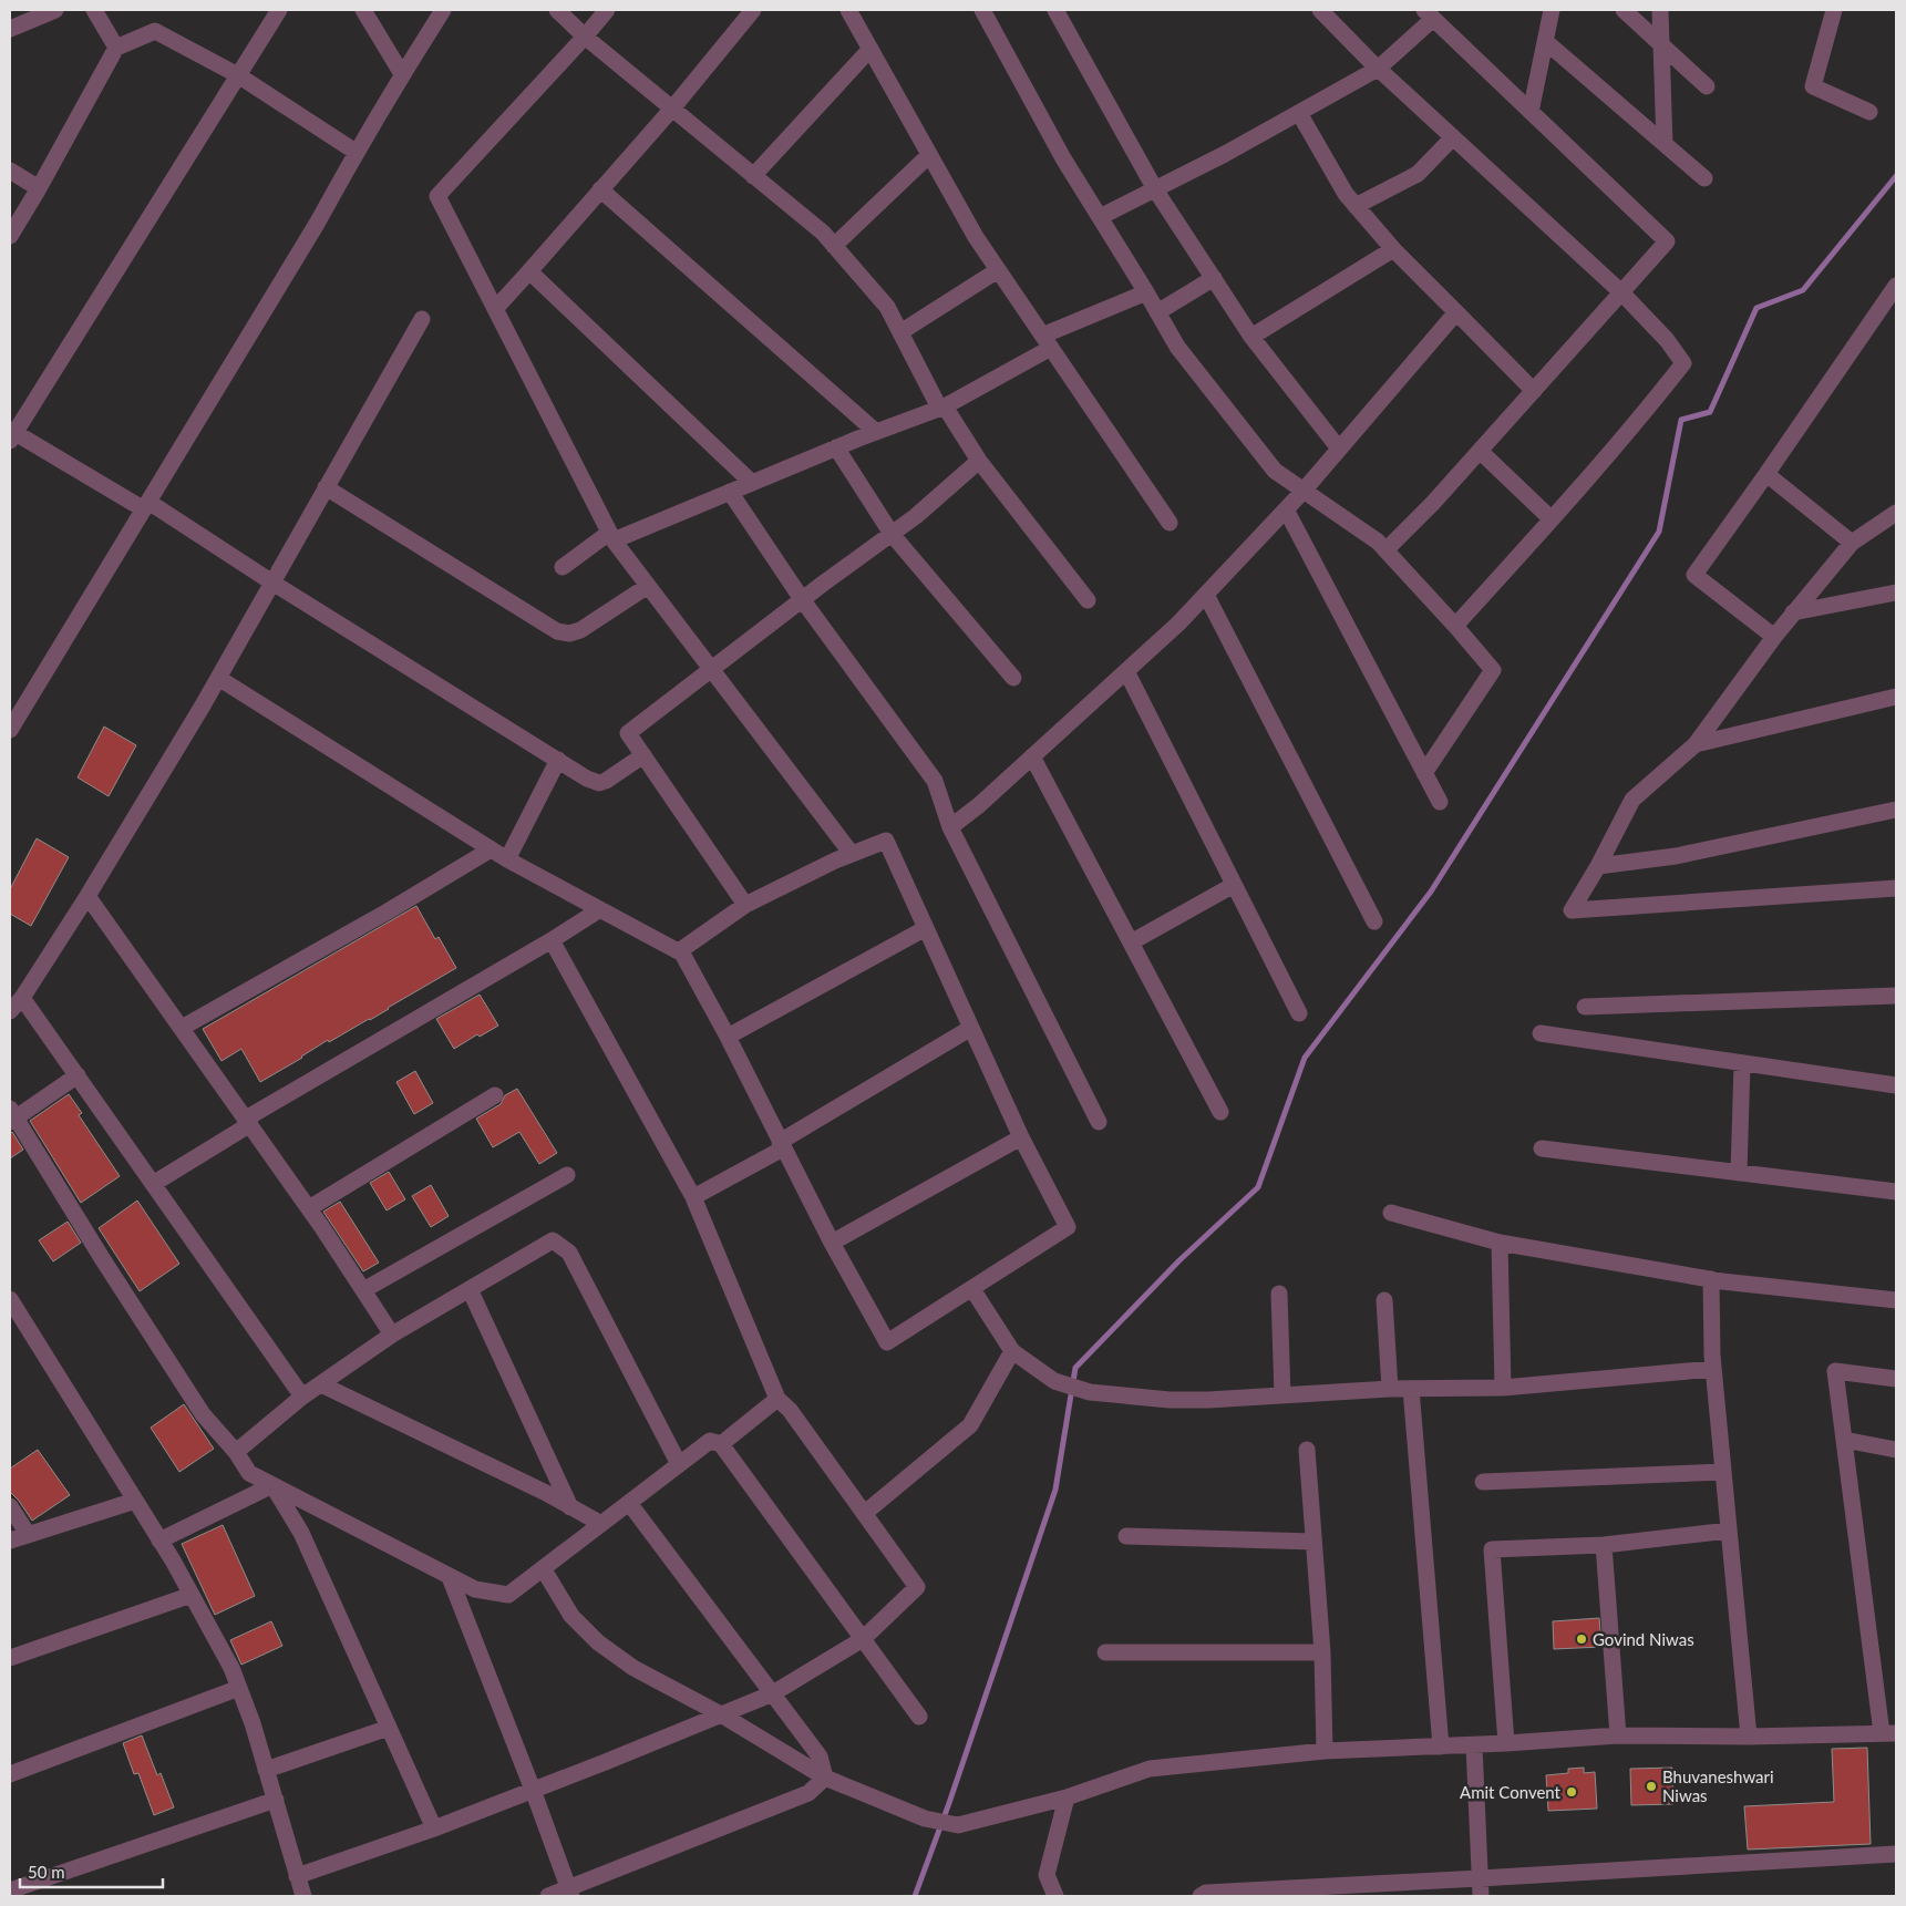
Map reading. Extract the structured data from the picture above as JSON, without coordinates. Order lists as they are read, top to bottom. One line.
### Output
{"places":["Govind Niwas","Bhuvaneshwari Niwas","Amit Convent"],"scale_bar":"50 m"}
